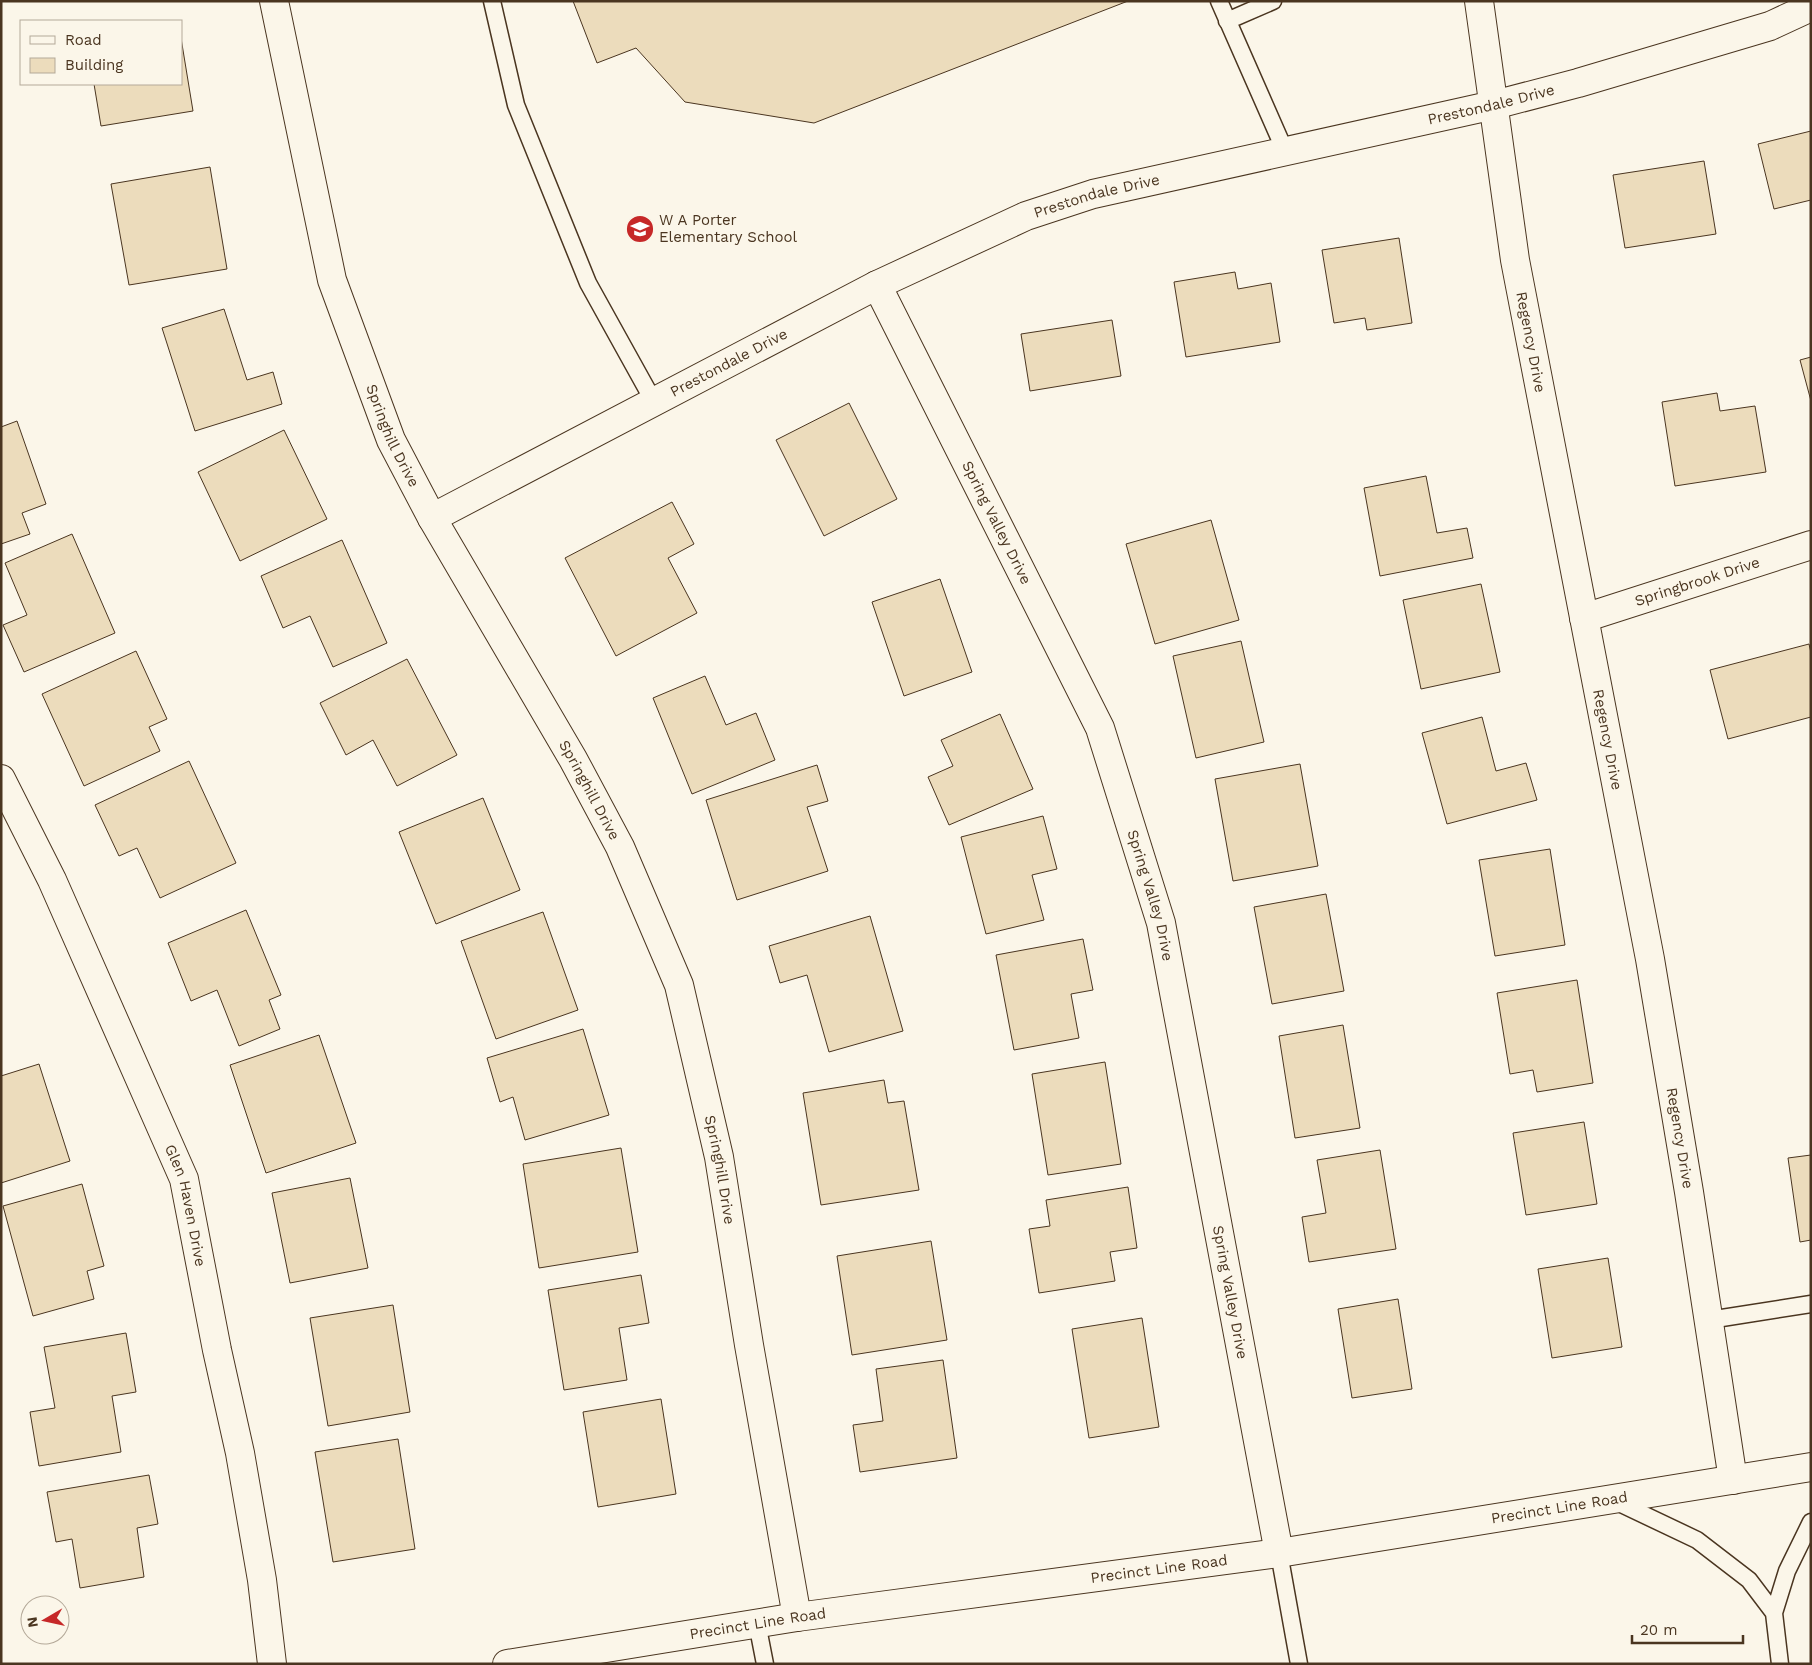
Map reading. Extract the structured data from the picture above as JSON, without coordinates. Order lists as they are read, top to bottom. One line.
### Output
{"streets":{"street":["Prestondale Drive","Regency Drive","Springhill Drive","Spring Valley Drive","Springbrook Drive","Glen Haven Drive","Precinct Line Road"]},"crossings":[["Prestondale Drive","Regency Drive"],["Prestondale Drive","Springhill Drive"],["Prestondale Drive","Spring Valley Drive"],["Regency Drive","Springbrook Drive"],["Regency Drive","Precinct Line Road"],["Springhill Drive","Precinct Line Road"],["Spring Valley Drive","Precinct Line Road"]],"places":{"school or university":["W A Porter Elementary School"]},"legend":["Road","Building"],"scale_bar":"20 m","north":"left"}
